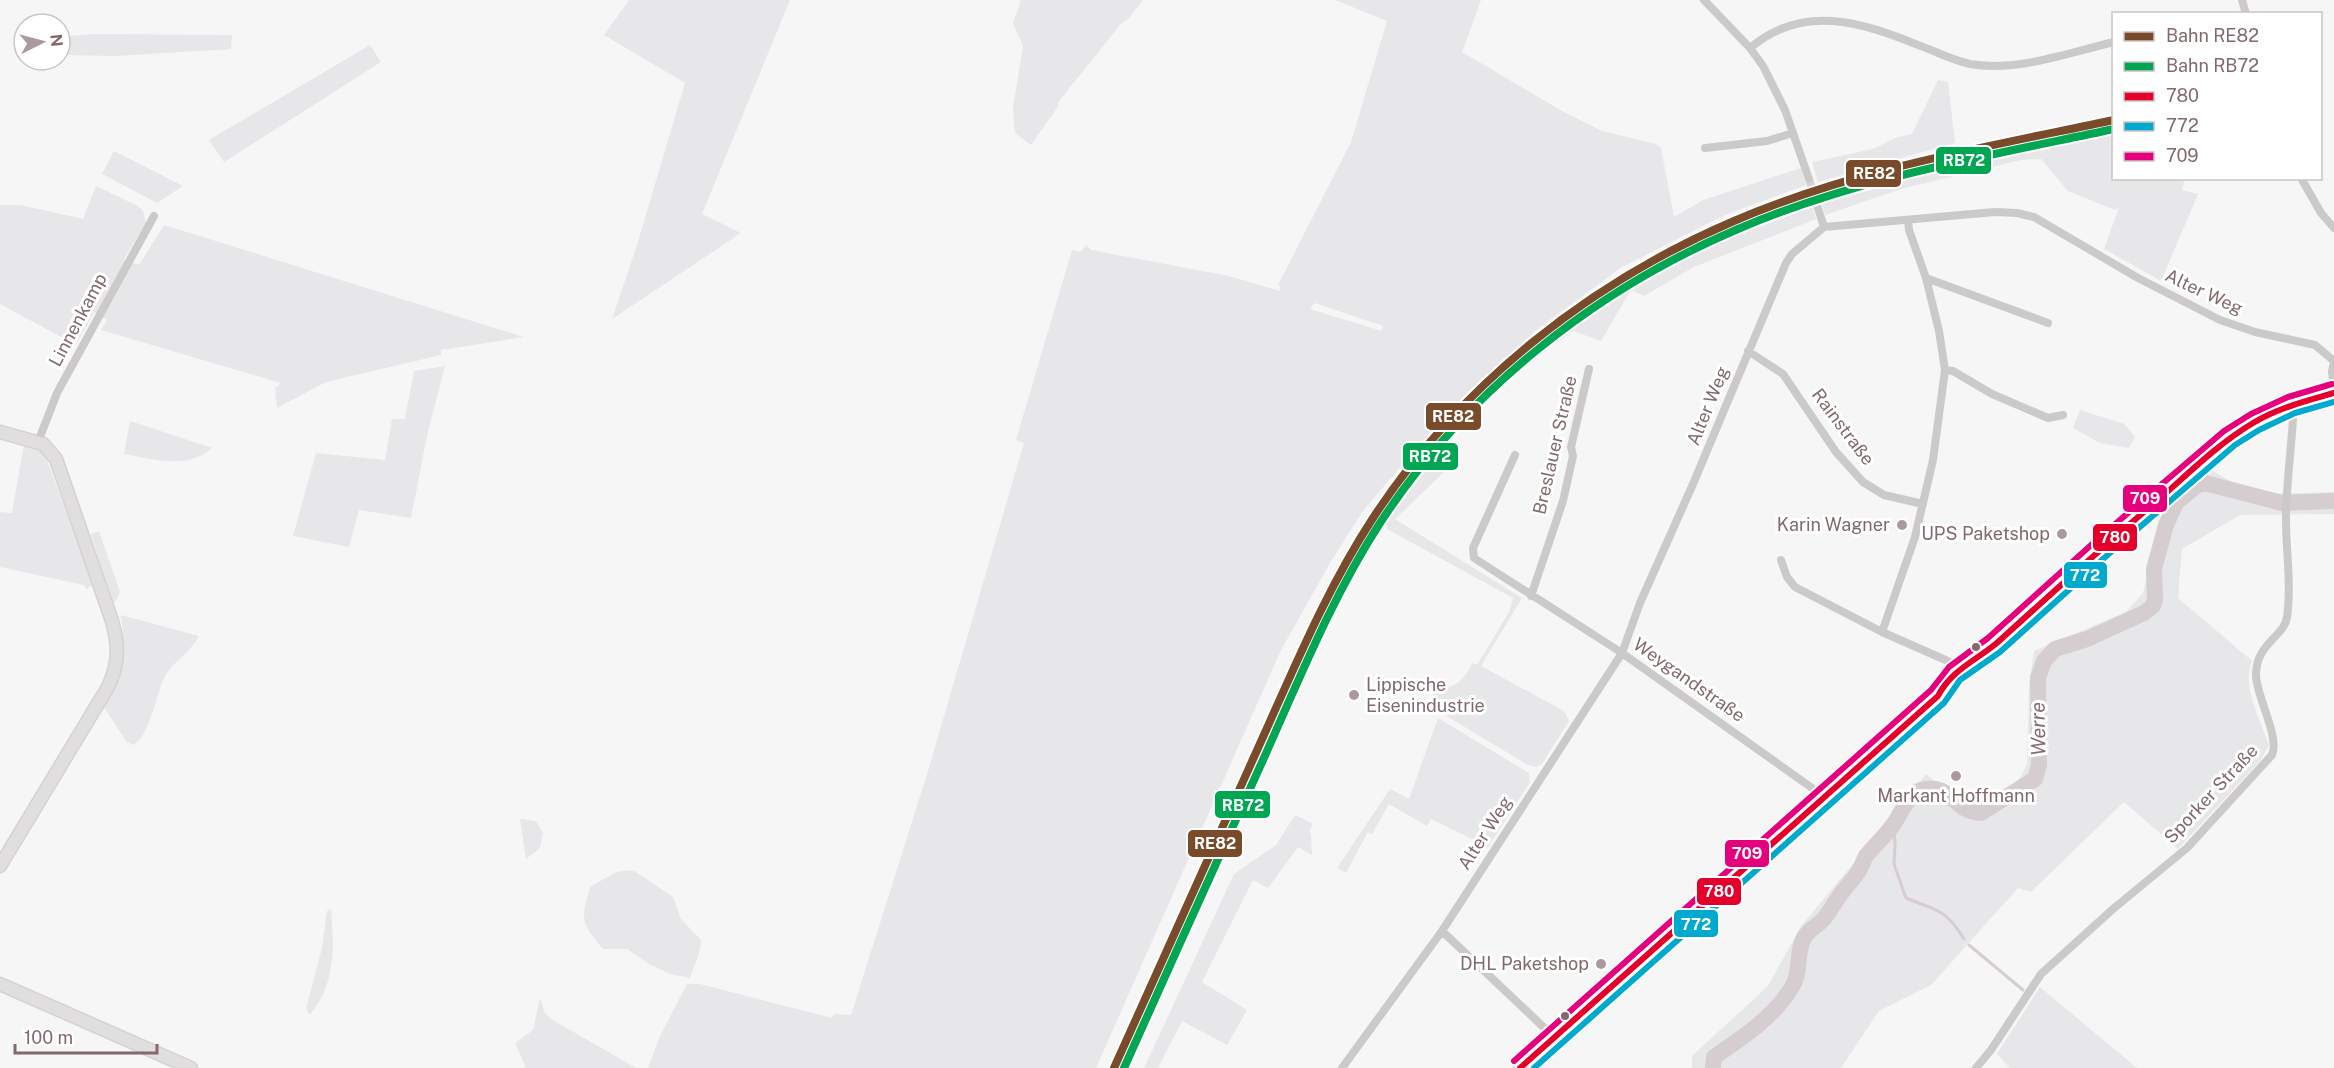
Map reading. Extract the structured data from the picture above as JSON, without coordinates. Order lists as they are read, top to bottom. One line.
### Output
{"streets":{"street":["Alter Weg","Linnenkamp","Rainstraße","Breslauer Straße","Weygandstraße","Sporker Straße"]},"crossings":[["Alter Weg","Rainstraße"],["Alter Weg","Weygandstraße"],["Breslauer Straße","Weygandstraße"]],"water":["Werre"],"places":["Karin Wagner","UPS Paketshop","Lippische Eisenindustrie","Markant Hoffmann","DHL Paketshop"],"lines":["rail line RE82","rail line RB72","transit line 709","transit line 780","transit line 772"],"legend":["Bahn RE82","Bahn RB72","780","772","709"],"scale_bar":"100 m","north":"right"}
